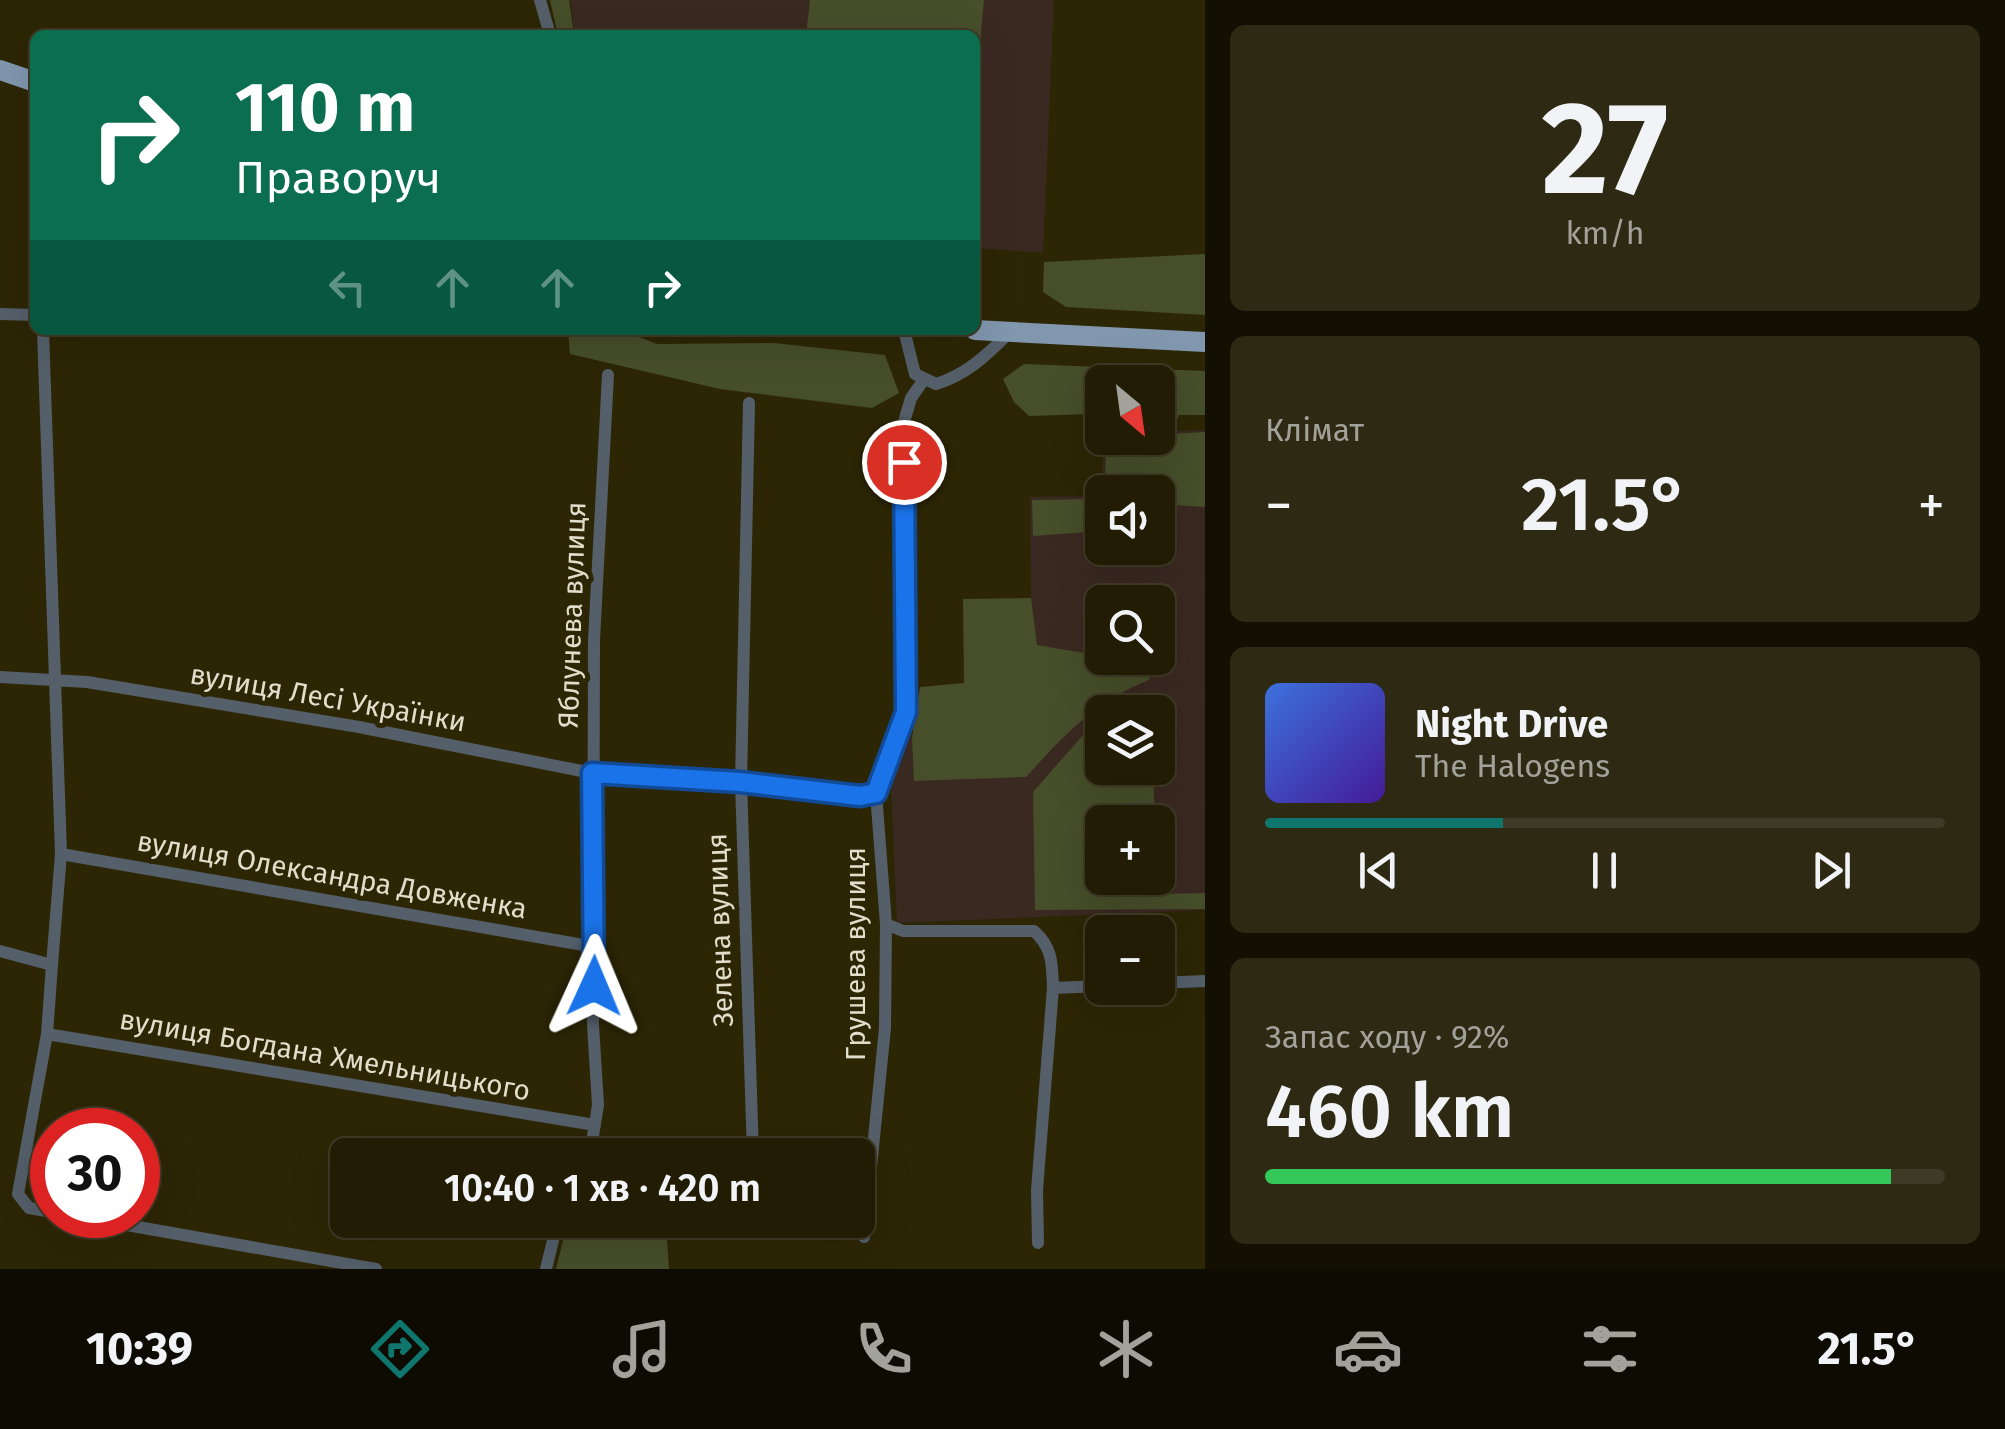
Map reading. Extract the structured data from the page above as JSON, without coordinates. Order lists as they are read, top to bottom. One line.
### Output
{"streets":{"street":["Яблунева вулиця","вулиця Лесі Українки","вулиця Олександра Довженка","Зелена вулиця","Грушева вулиця","вулиця Богдана Хмельницького"]},"crossings":[["Яблунева вулиця","вулиця Лесі Українки"],["Яблунева вулиця","вулиця Олександра Довженка"],["Яблунева вулиця","вулиця Богдана Хмельницького"],["вулиця Лесі Українки","Зелена вулиця"],["вулиця Лесі Українки","Грушева вулиця"]],"north":"bottom right","page":{"tile":[["27","km/h"],"Клімат",["Запас ходу · 92%","460 km"]],"turn":["110 m","Праворуч"],"map_buttons":["+","−"],"heat":["−","21.5°","+"],"song":["Night Drive","The Halogens"],"limit":"30","trip":"10:40 · 1 хв · 420 m","tabs":["10:39","21.5°"]}}
